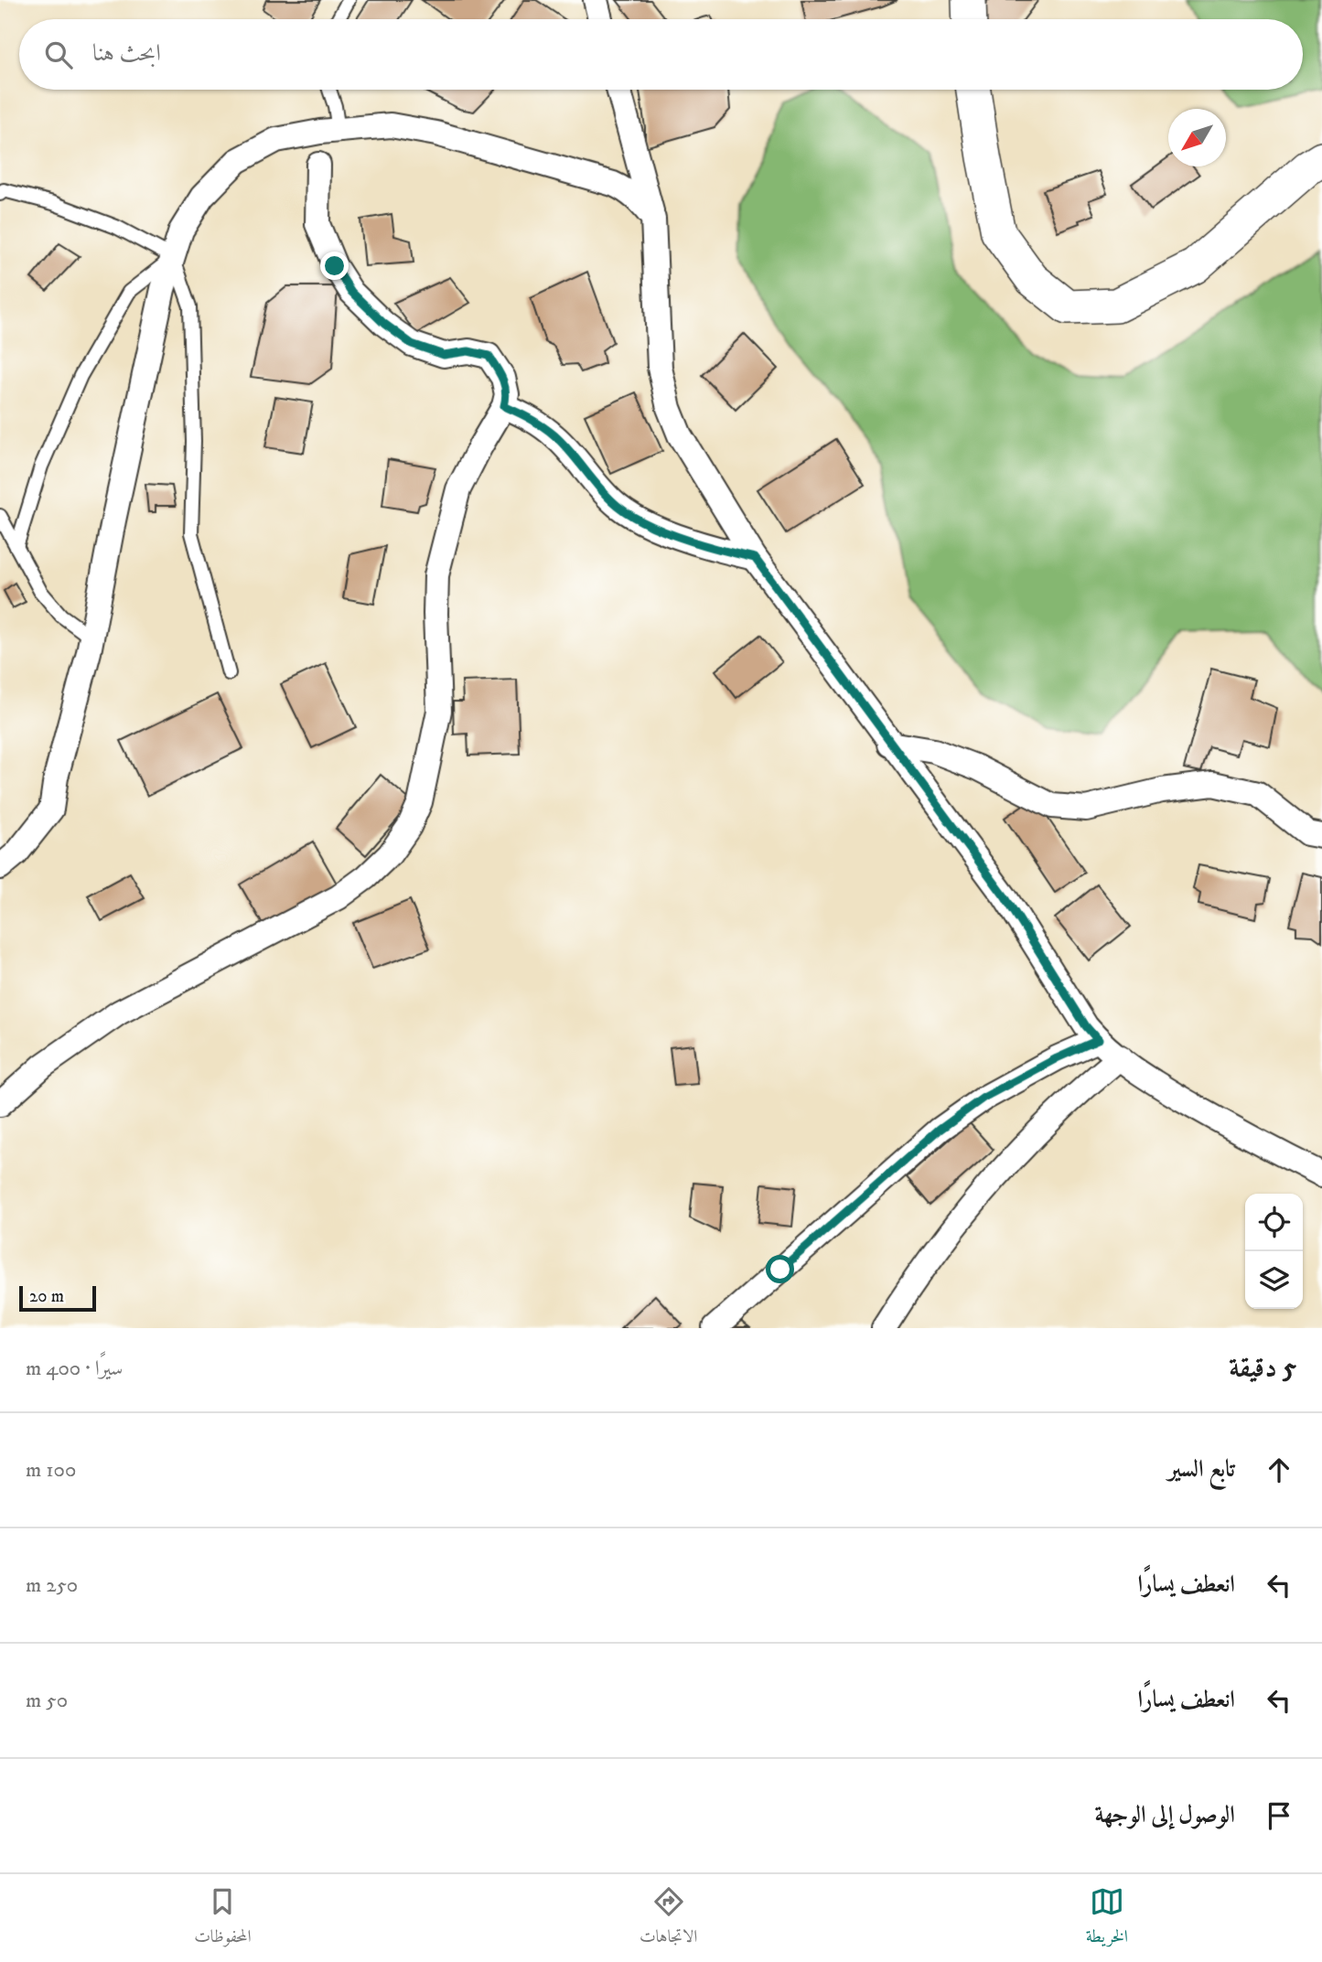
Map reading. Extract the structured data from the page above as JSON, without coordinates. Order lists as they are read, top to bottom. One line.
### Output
{"scale_bar":"20 m","north":"bottom left","page":{"search":"ابحث هنا","scale":"20 m","heading":["5 دقيقة","سيرًا · 400 m"],"list":[["تابع السير","100 m"],["انعطف يسارًا","250 m"],["انعطف يسارًا","50 m"],"الوصول إلى الوجهة"],"nav":["الخريطة","الاتجاهات","المحفوظات"]}}
